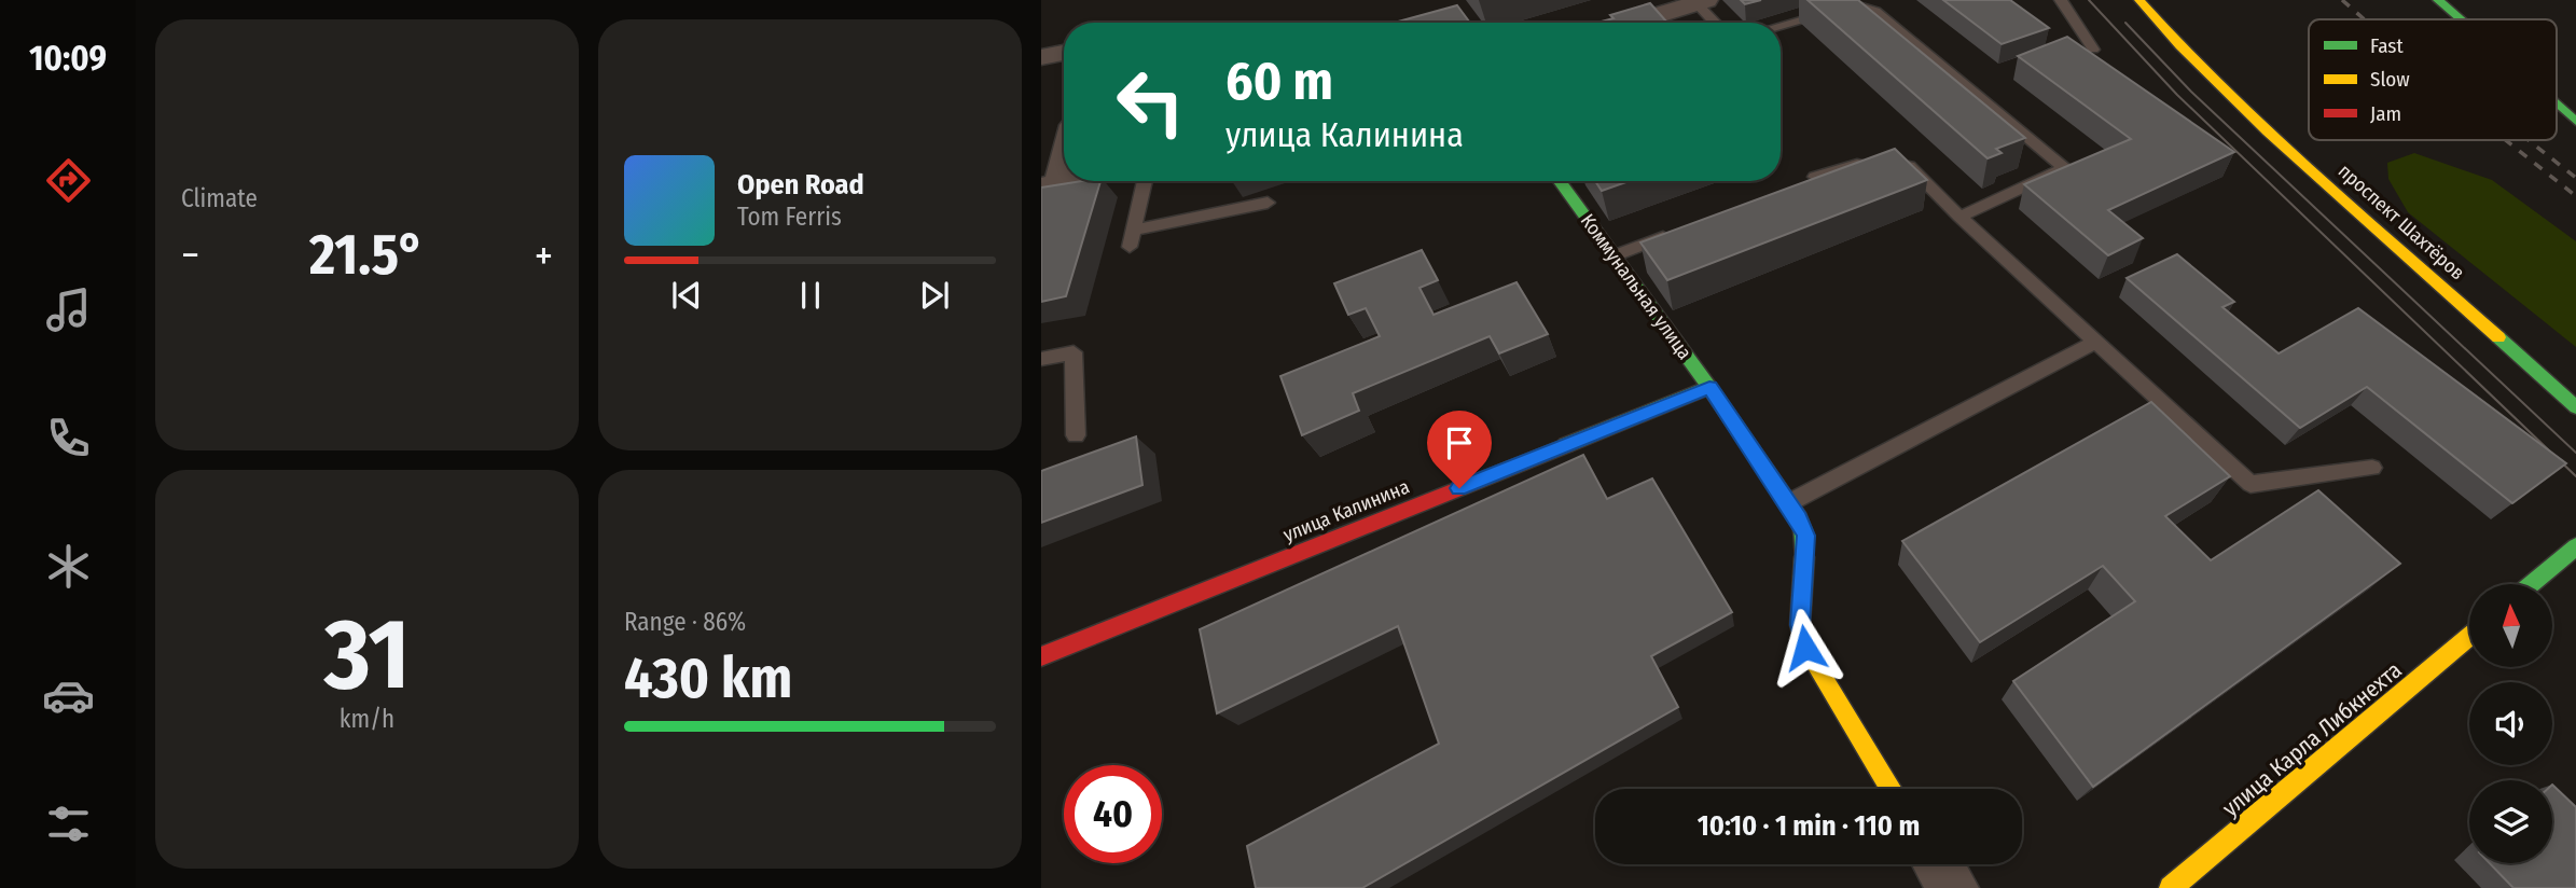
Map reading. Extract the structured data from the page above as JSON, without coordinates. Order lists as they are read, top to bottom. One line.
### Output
{"streets":{"street":["проспект Шахтёров","Коммунальная улица","улица Калинина","улица Карла Либкнехта"]},"crossings":[["Коммунальная улица","улица Калинина"]],"legend":["Fast","Slow","Jam"],"north":"top","page":{"tabs":"10:09","tile":["Climate",["31","km/h"],["Range · 86%","430 km"]],"turn":["60 m","улица Калинина"],"song":["Open Road","Tom Ferris"],"heat":["−","21.5°","+"],"limit":"40","trip":"10:10 · 1 min · 110 m"}}
